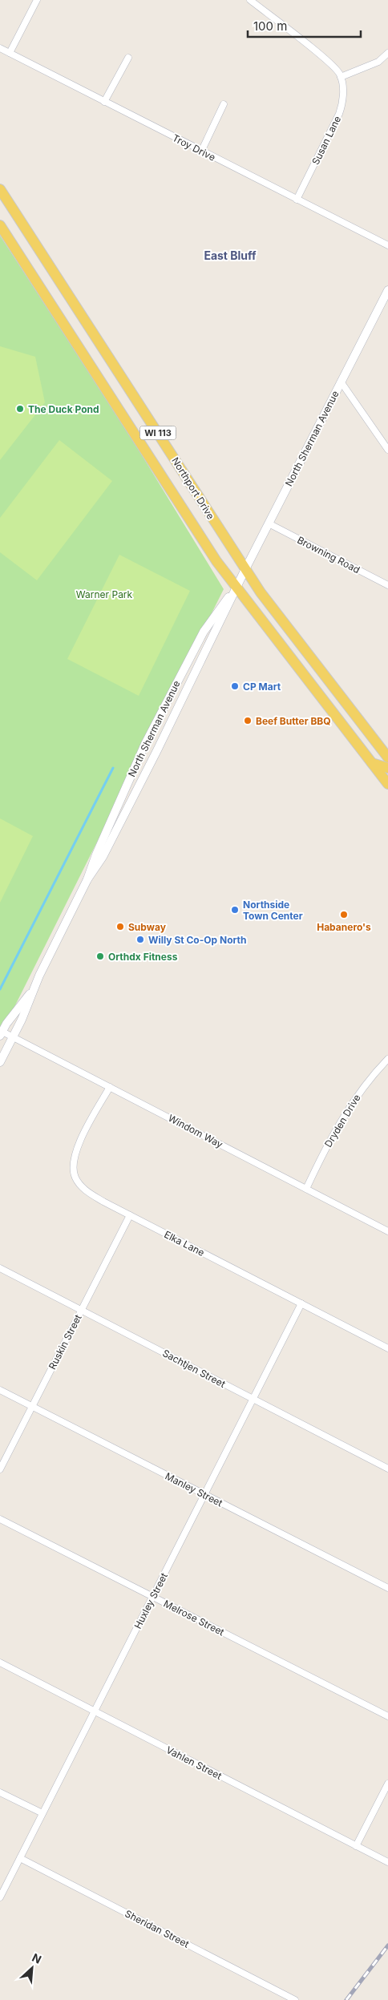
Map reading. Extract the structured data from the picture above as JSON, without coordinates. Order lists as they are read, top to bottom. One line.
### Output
{"streets":{"main road":["WI 113","Northport Drive"],"street":["Susan Lane","Troy Drive","North Sherman Avenue","Browning Road","Dryden Drive","Windom Way","Elka Lane","Ruskin Street","Sachtjen Street","Manley Street","Huxley Street","Melrose Street","Vahlen Street","Sheridan Street"]},"crossings":[["Susan Lane","Troy Drive"],["North Sherman Avenue","Northport Drive"],["North Sherman Avenue","Browning Road"],["North Sherman Avenue","Windom Way"],["Dryden Drive","Windom Way"],["Windom Way","Elka Lane"],["Elka Lane","Ruskin Street"],["Elka Lane","Huxley Street"],["Ruskin Street","Sachtjen Street"],["Ruskin Street","Manley Street"],["Sachtjen Street","Huxley Street"],["Manley Street","Huxley Street"],["Huxley Street","Melrose Street"],["Huxley Street","Vahlen Street"],["Huxley Street","Sheridan Street"]],"districts":["East Bluff"],"parks":["Warner Park"],"places":["The Duck Pond","CP Mart","Beef Butter BBQ","Northside Town Center","Habanero's","Subway","Willy St Co-Op North","Orthdx Fitness"],"scale_bar":"100 m","north":"top right"}
